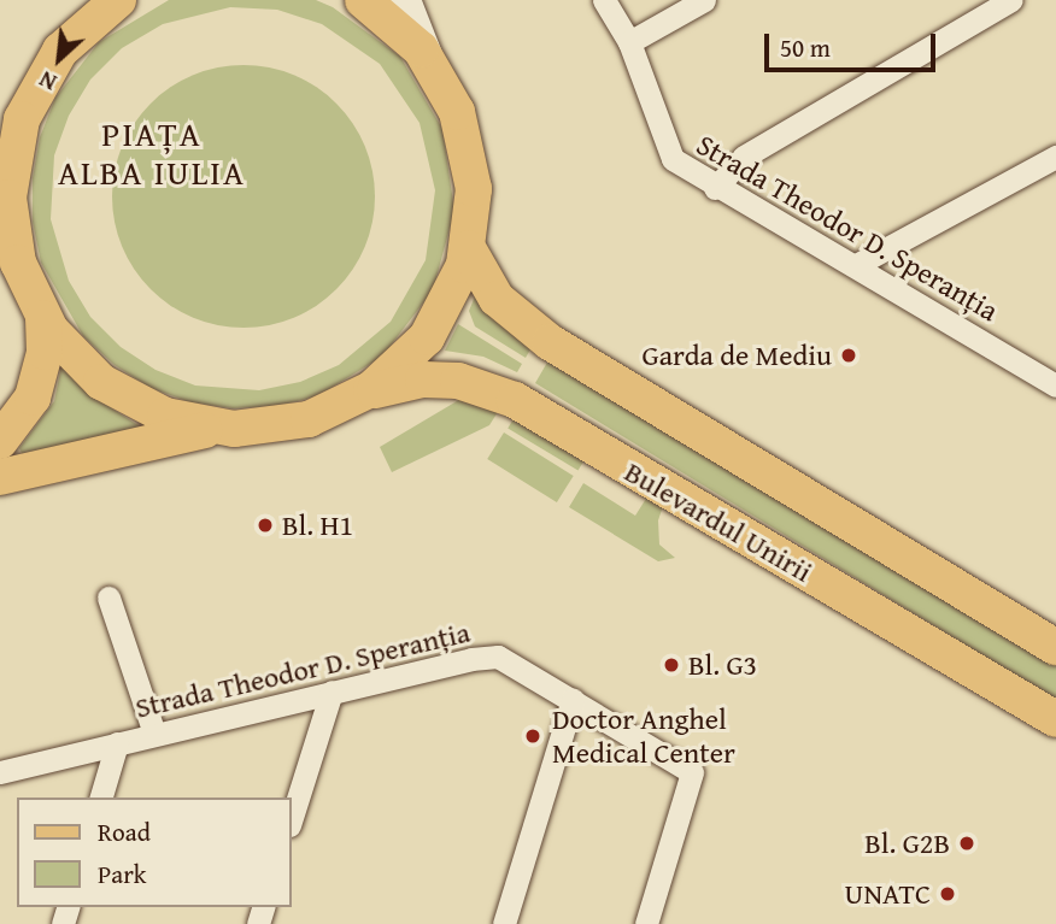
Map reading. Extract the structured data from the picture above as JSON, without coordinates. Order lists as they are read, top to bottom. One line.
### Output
{"streets":{"main road":["Bulevardul Unirii"],"street":["Strada Theodor D. Speranția"]},"districts":["PIAȚA ALBA IULIA"],"places":["Garda de Mediu","Bl. H1","Bl. G3","Doctor Anghel Medical Center","Bl. G2B","UNATC"],"legend":["Road","Park"],"scale_bar":"50 m","north":"bottom left"}
